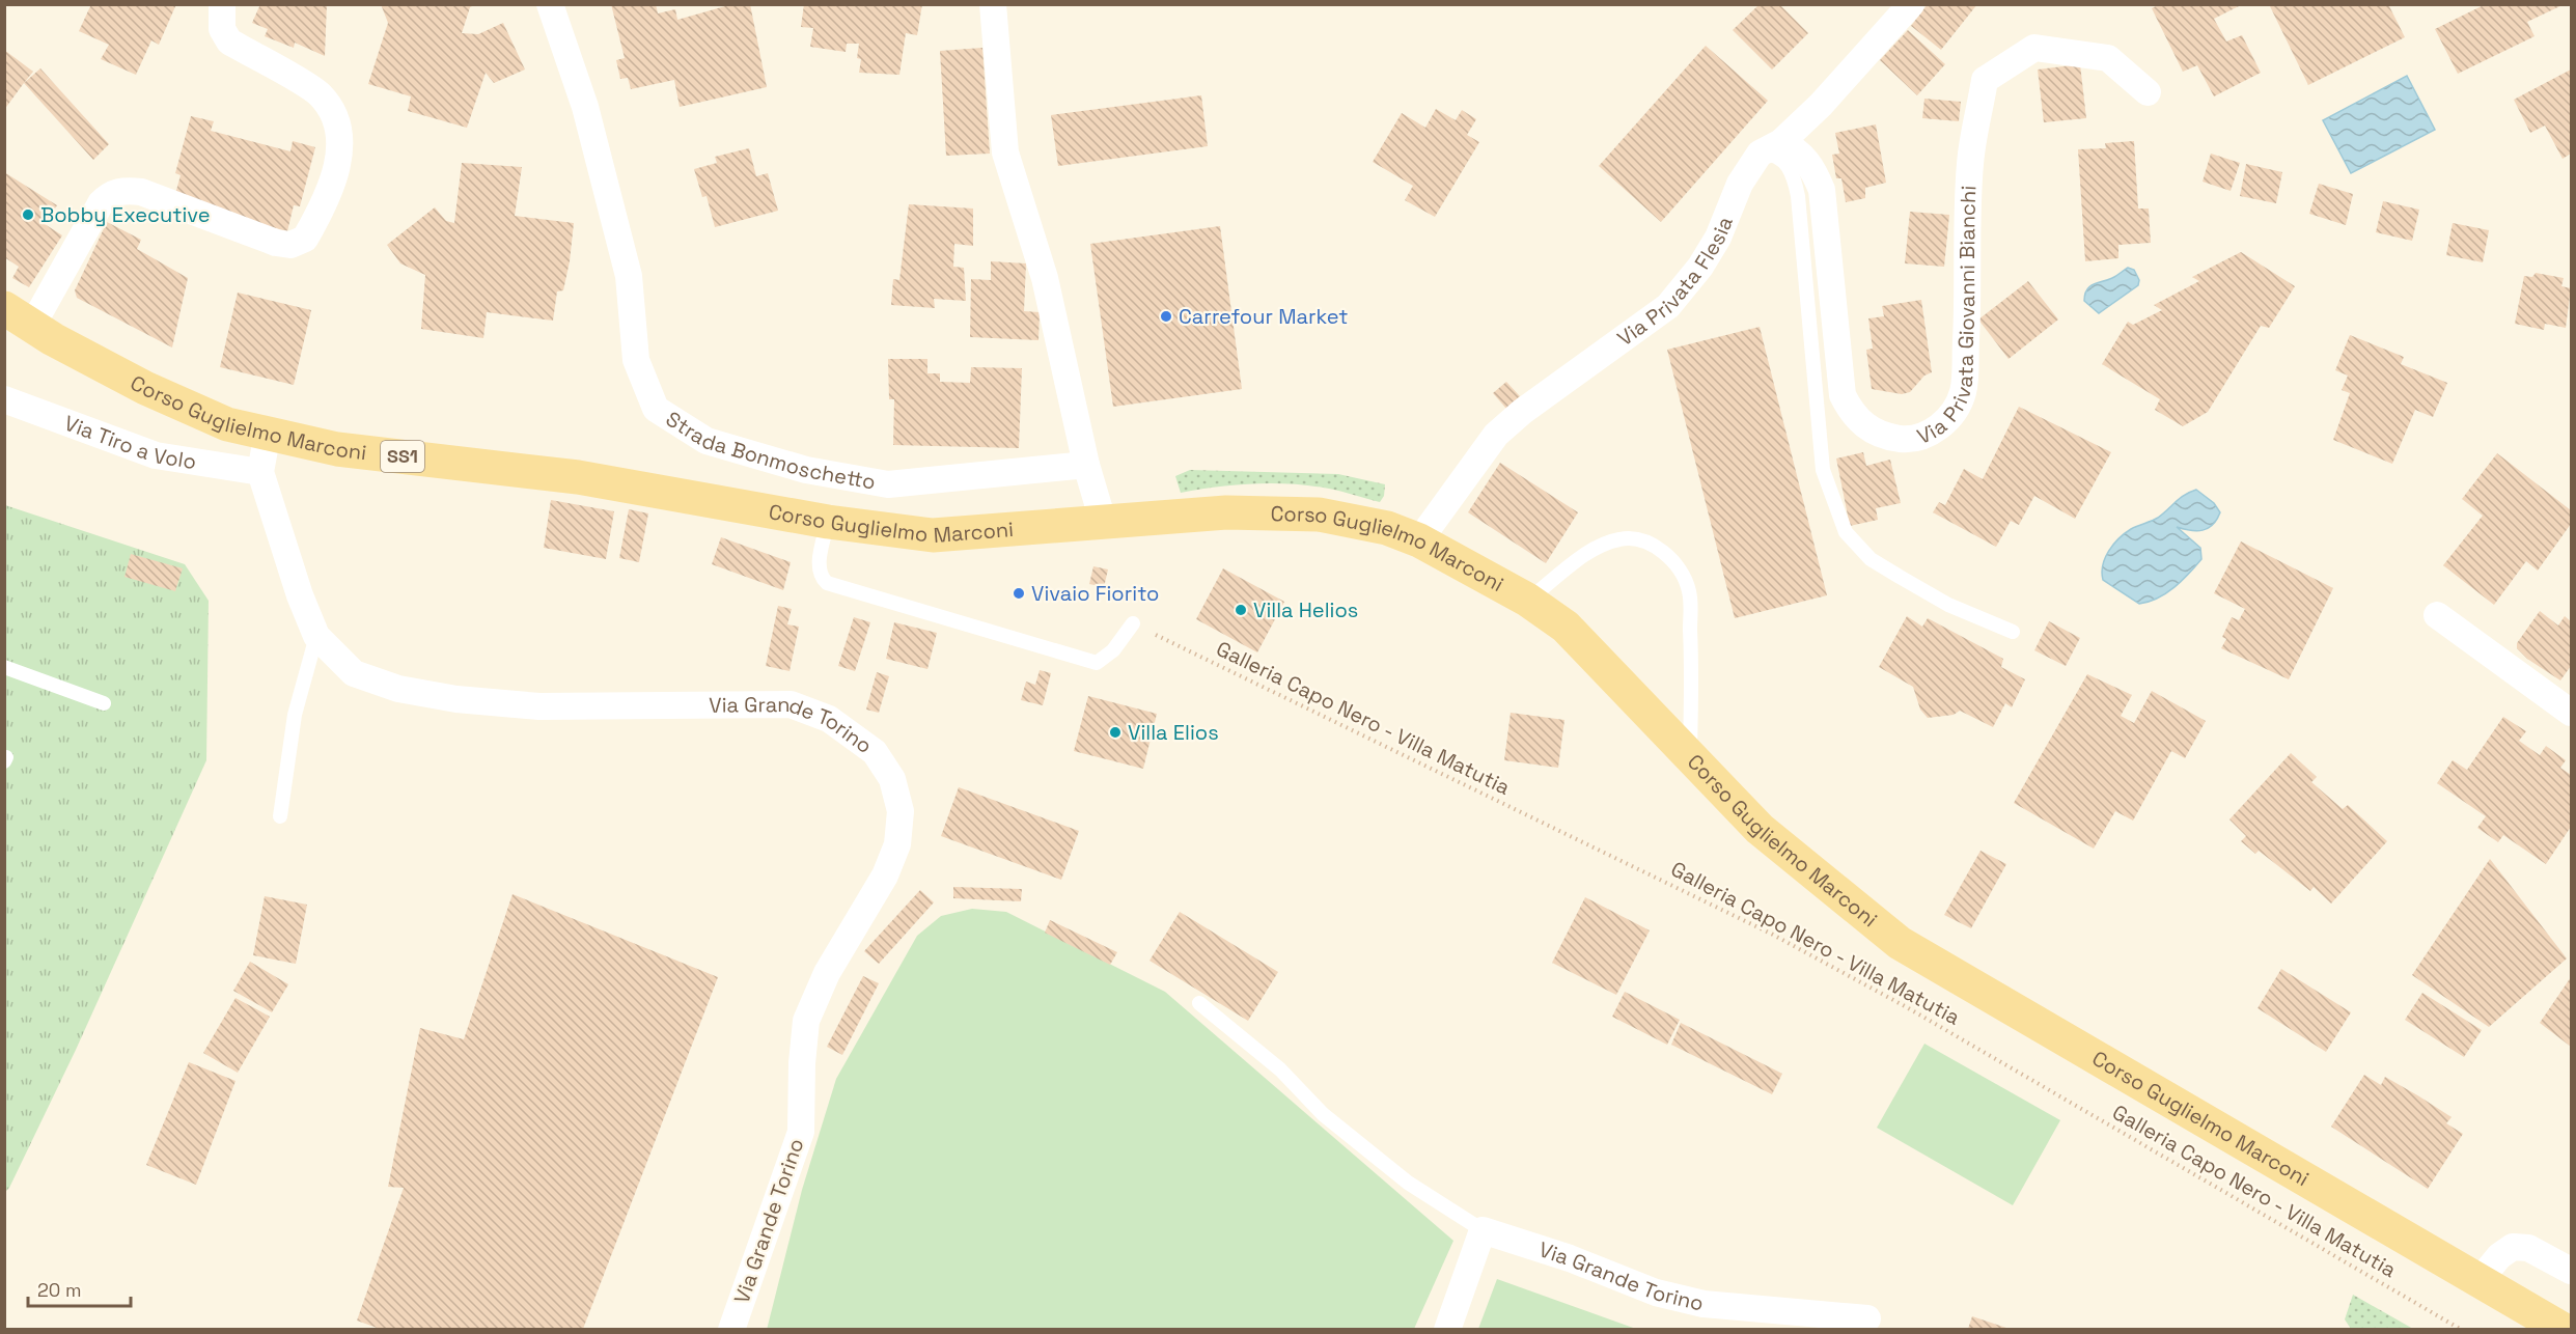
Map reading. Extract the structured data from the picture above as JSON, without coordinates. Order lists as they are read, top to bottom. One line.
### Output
{"streets":{"main road":["Corso Guglielmo Marconi","SS1"],"street":["Via Privata Flesia","Via Privata Giovanni Bianchi","Via Tiro a Volo","Strada Bonmoschetto","Via Grande Torino"],"path":["Galleria Capo Nero - Villa Matutia"]},"crossings":[["Via Privata Flesia","Via Privata Giovanni Bianchi"],["Via Privata Flesia","Corso Guglielmo Marconi"],["Corso Guglielmo Marconi","Via Grande Torino"],["Via Tiro a Volo","Via Grande Torino"]],"places":["Bobby Executive","Carrefour Market","Vivaio Fiorito","Villa Helios","Villa Elios"],"scale_bar":"20 m"}
